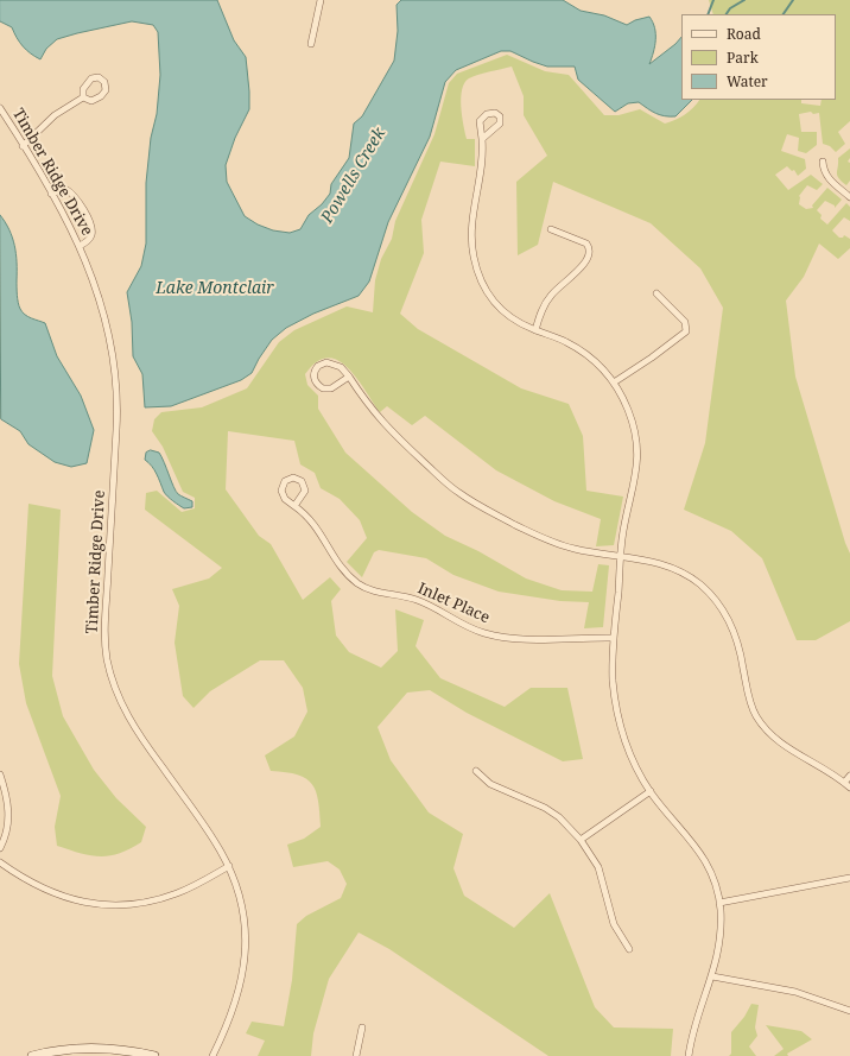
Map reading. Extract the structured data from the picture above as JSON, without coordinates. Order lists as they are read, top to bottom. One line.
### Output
{"streets":{"street":["Timber Ridge Drive","Inlet Place"]},"water":["Powells Creek","Lake Montclair"],"legend":["Road","Park","Water"]}
